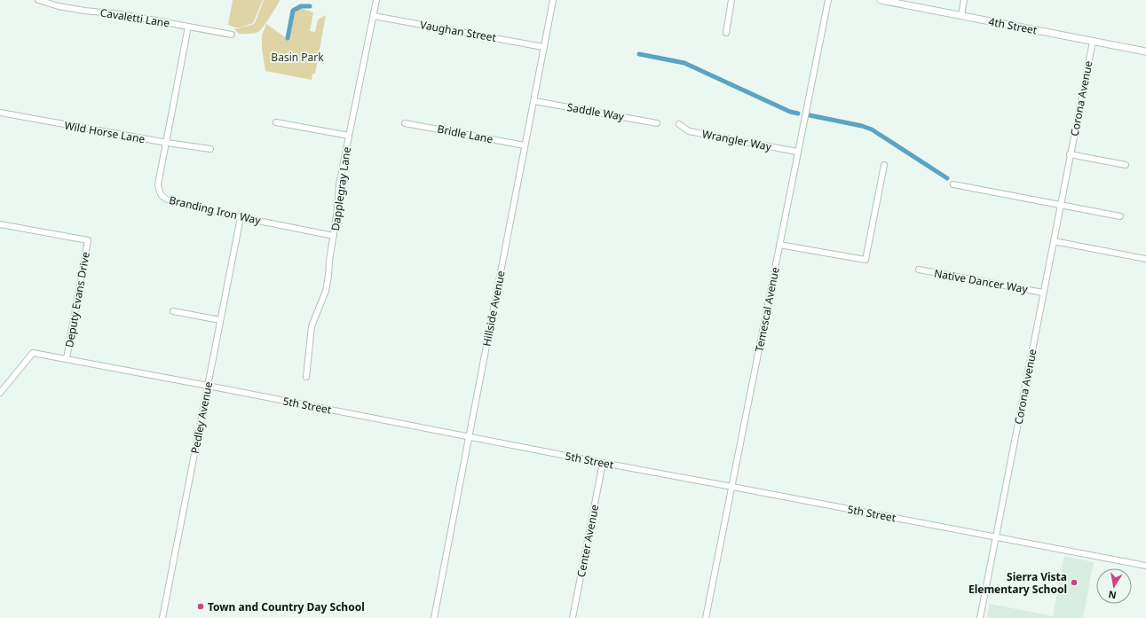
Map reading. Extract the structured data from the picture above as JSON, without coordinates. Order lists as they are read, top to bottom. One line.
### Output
{"streets":{"street":["Cavaletti Lane","4th Street","Vaughan Street","Corona Avenue","Saddle Way","Wild Horse Lane","Bridle Lane","Wrangler Way","Dapplegray Lane","Branding Iron Way","Native Dancer Way","Deputy Evans Drive","Hillside Avenue","Temescal Avenue","5th Street","Pedley Avenue","Center Avenue"]},"crossings":[["Cavaletti Lane","Branding Iron Way"],["4th Street","Corona Avenue"],["Vaughan Street","Dapplegray Lane"],["Vaughan Street","Hillside Avenue"],["Corona Avenue","Native Dancer Way"],["Corona Avenue","5th Street"],["Saddle Way","Hillside Avenue"],["Wild Horse Lane","Branding Iron Way"],["Bridle Lane","Hillside Avenue"],["Wrangler Way","Temescal Avenue"],["Dapplegray Lane","Branding Iron Way"],["Branding Iron Way","Pedley Avenue"],["Deputy Evans Drive","5th Street"],["Hillside Avenue","5th Street"],["Temescal Avenue","5th Street"],["5th Street","Pedley Avenue"],["5th Street","Center Avenue"]],"parks":["Basin Park"],"places":["Sierra Vista Elementary School","Town and Country Day School"],"north":"bottom"}
